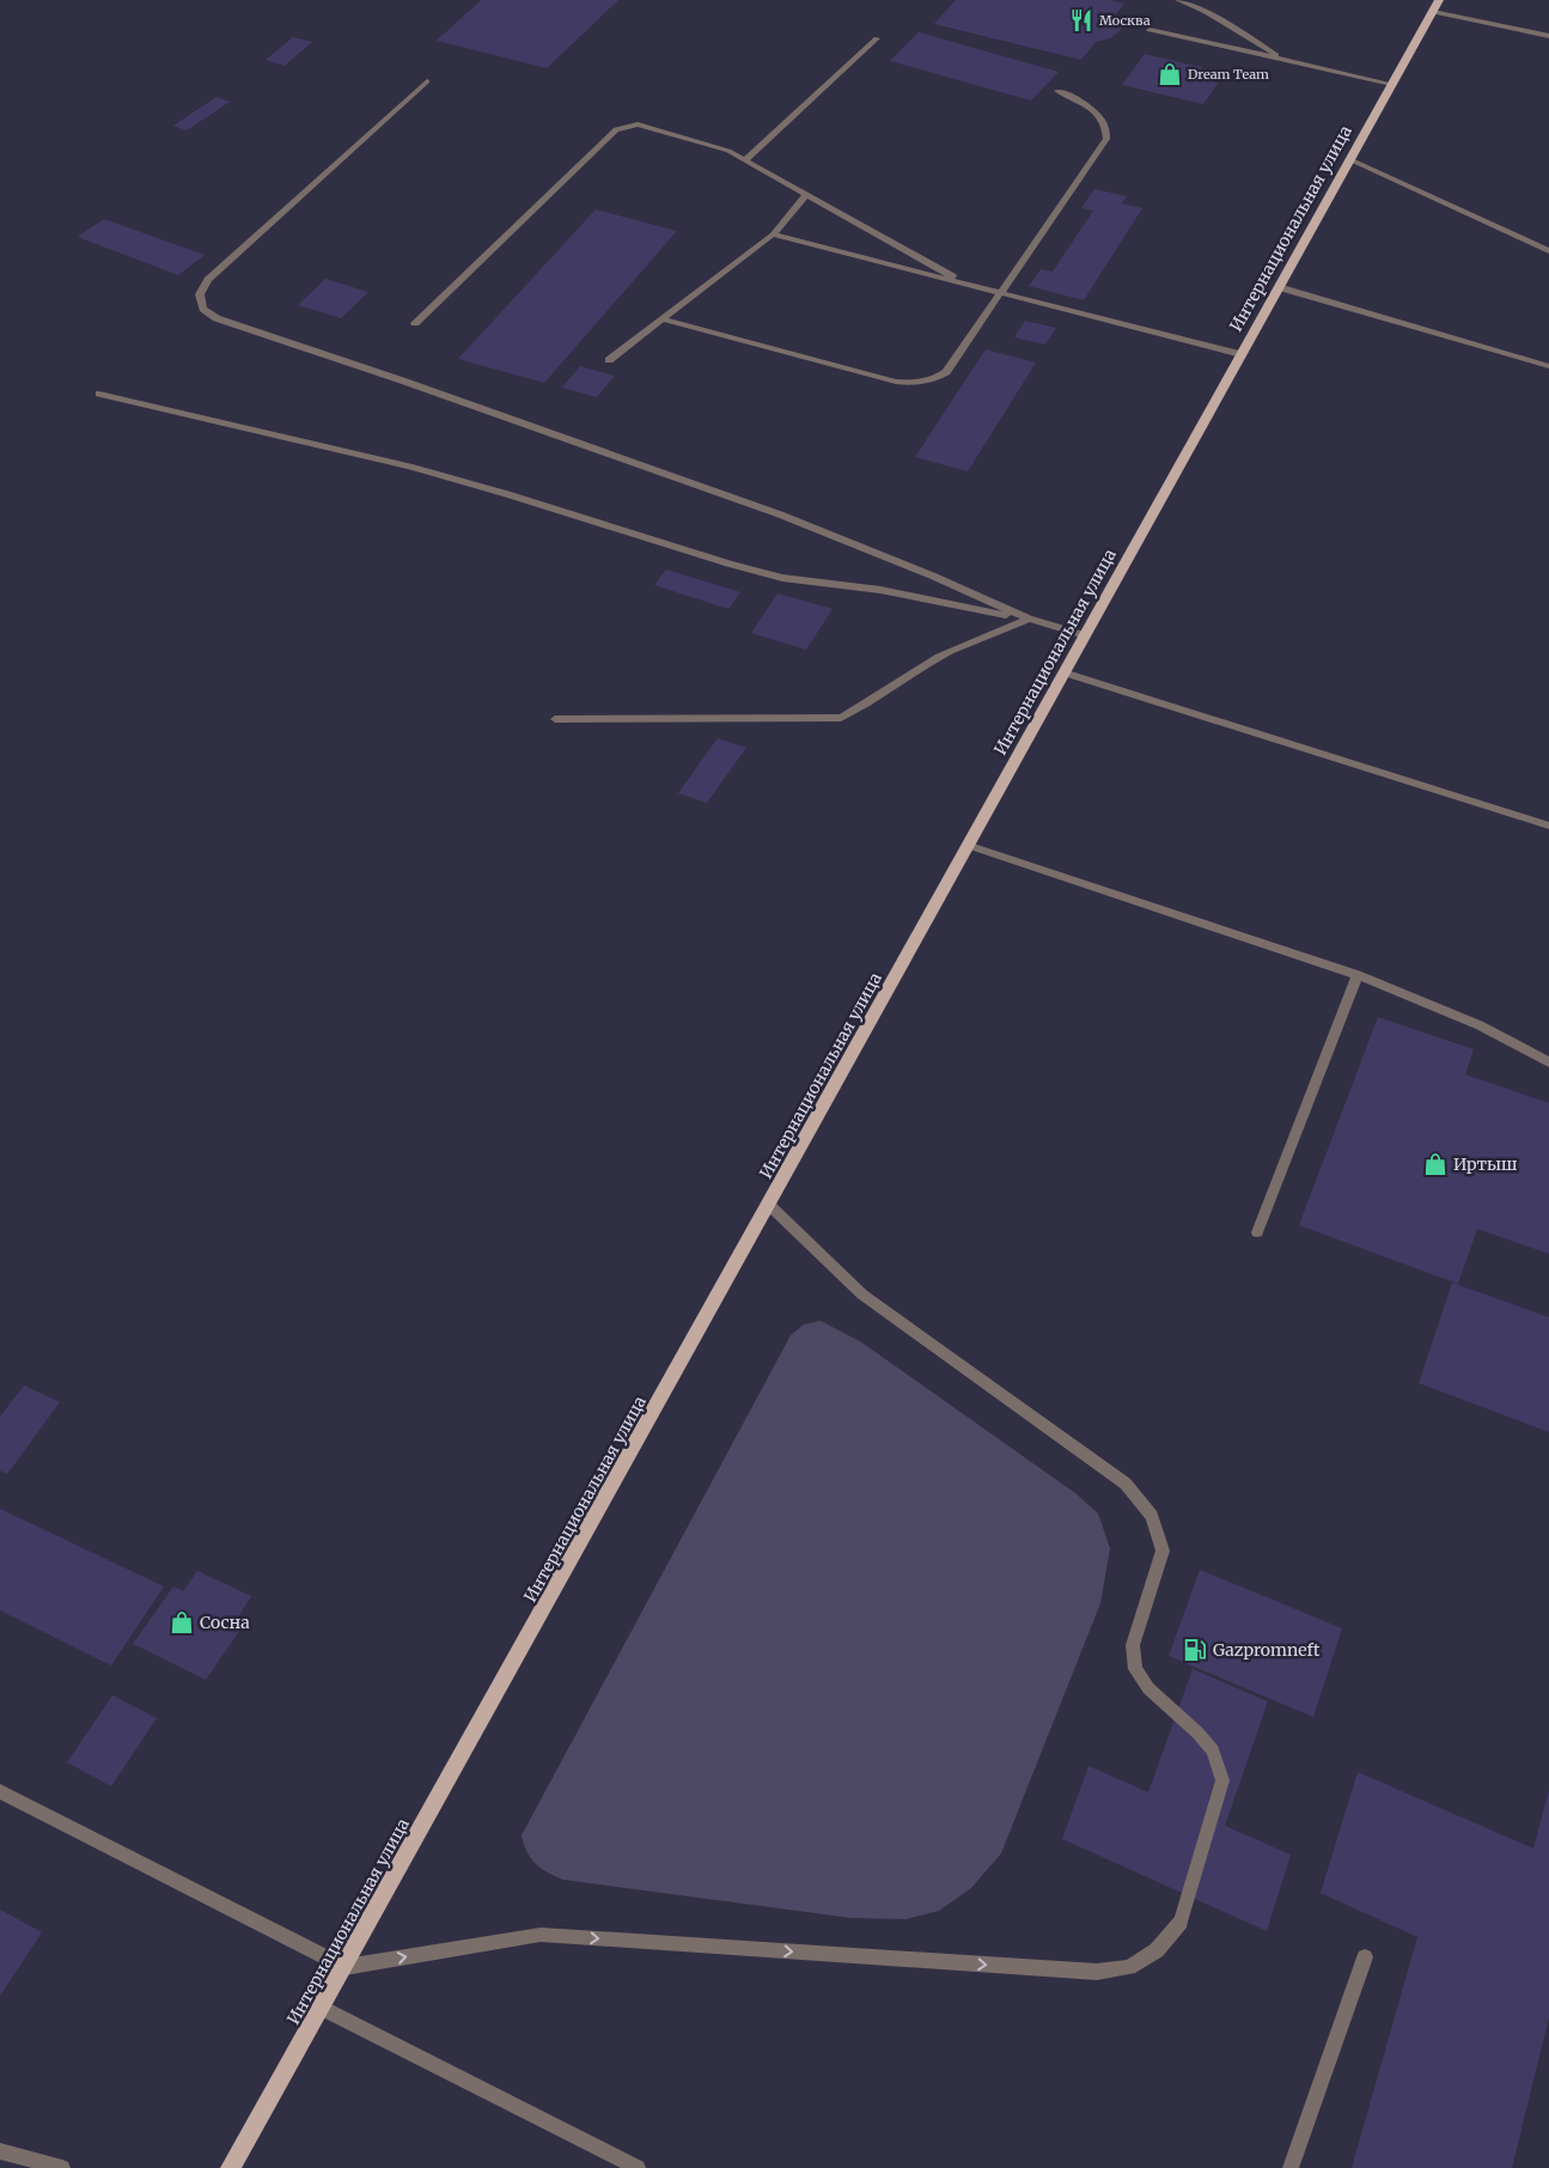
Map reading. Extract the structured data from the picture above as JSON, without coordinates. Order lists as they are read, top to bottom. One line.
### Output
{"streets":{"main road":["Интернациональная улица"]},"places":{"restaurant":["Москва"],"shop":["Dream Team","Иртыш","Сосна"],"fuel station":["Gazpromneft"]}}
